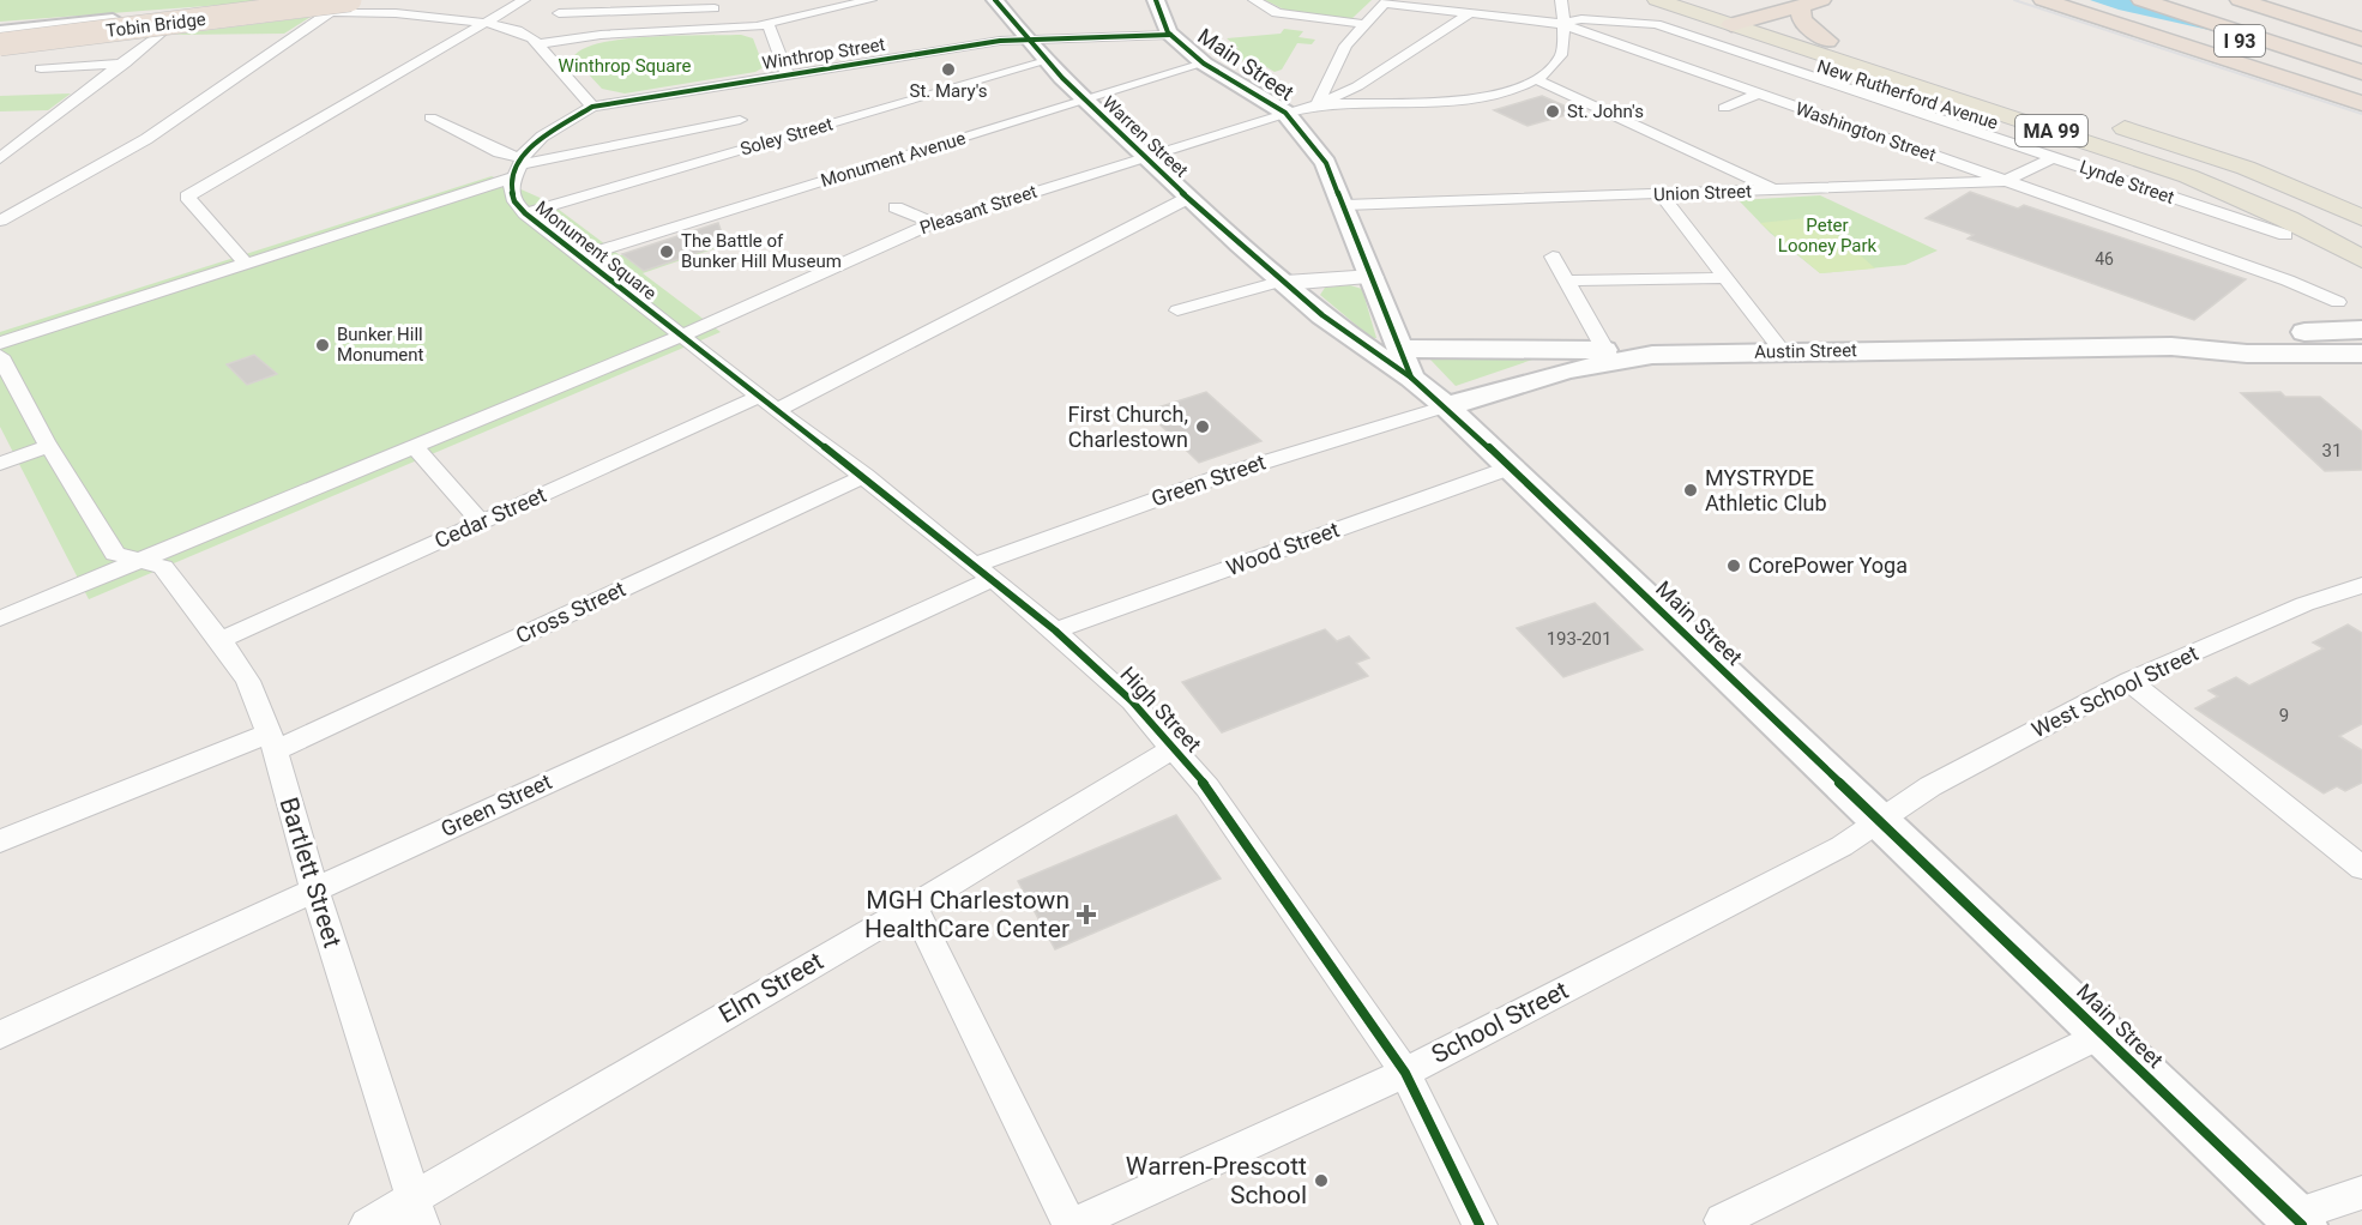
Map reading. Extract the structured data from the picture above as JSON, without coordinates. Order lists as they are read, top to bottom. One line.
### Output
{"streets":{"highway":["Tobin Bridge","I 93"],"main road":["Main Street","New Rutherford Avenue","MA 99","Warren Street","Austin Street"],"street":["Winthrop Street","Washington Street","Soley Street","Monument Avenue","Lynde Street","Union Street","Pleasant Street","Monument Square","Green Street","Cedar Street","Wood Street","Cross Street","West School Street","High Street","Bartlett Street","Elm Street","School Street"]},"crossings":[["Winthrop Street","Main Street"],["Winthrop Street","Warren Street"],["Winthrop Street","Monument Square"],["Main Street","Warren Street"],["Main Street","Monument Avenue"],["Main Street","Union Street"],["Main Street","Pleasant Street"],["Main Street","Austin Street"],["Main Street","Green Street"],["Main Street","Wood Street"],["Main Street","West School Street"],["Main Street","School Street"],["New Rutherford Avenue","Lynde Street"],["Washington Street","Lynde Street"],["Washington Street","Union Street"],["Soley Street","Warren Street"],["Soley Street","Monument Square"],["Warren Street","Monument Avenue"],["Warren Street","Pleasant Street"],["Warren Street","Cedar Street"],["Monument Avenue","Monument Square"],["Lynde Street","Union Street"],["Pleasant Street","Monument Square"],["Pleasant Street","High Street"],["Monument Square","High Street"],["Austin Street","Green Street"],["Green Street","High Street"],["Green Street","Bartlett Street"],["Cedar Street","High Street"],["Cedar Street","Bartlett Street"],["Wood Street","High Street"],["Cross Street","High Street"],["Cross Street","Bartlett Street"],["West School Street","School Street"],["High Street","Elm Street"],["High Street","School Street"],["Bartlett Street","Elm Street"]],"parks":["Winthrop Square","Peter Looney Park"],"places":{"other":["St. Mary's","St. John's","The Battle of Bunker Hill Museum","Bunker Hill Monument","First Church, Charlestown","MYSTRYDE Athletic Club","CorePower Yoga","Warren-Prescott School"],"health":["MGH Charlestown HealthCare Center"]},"house_numbers":["46","31","193-201","9"]}
